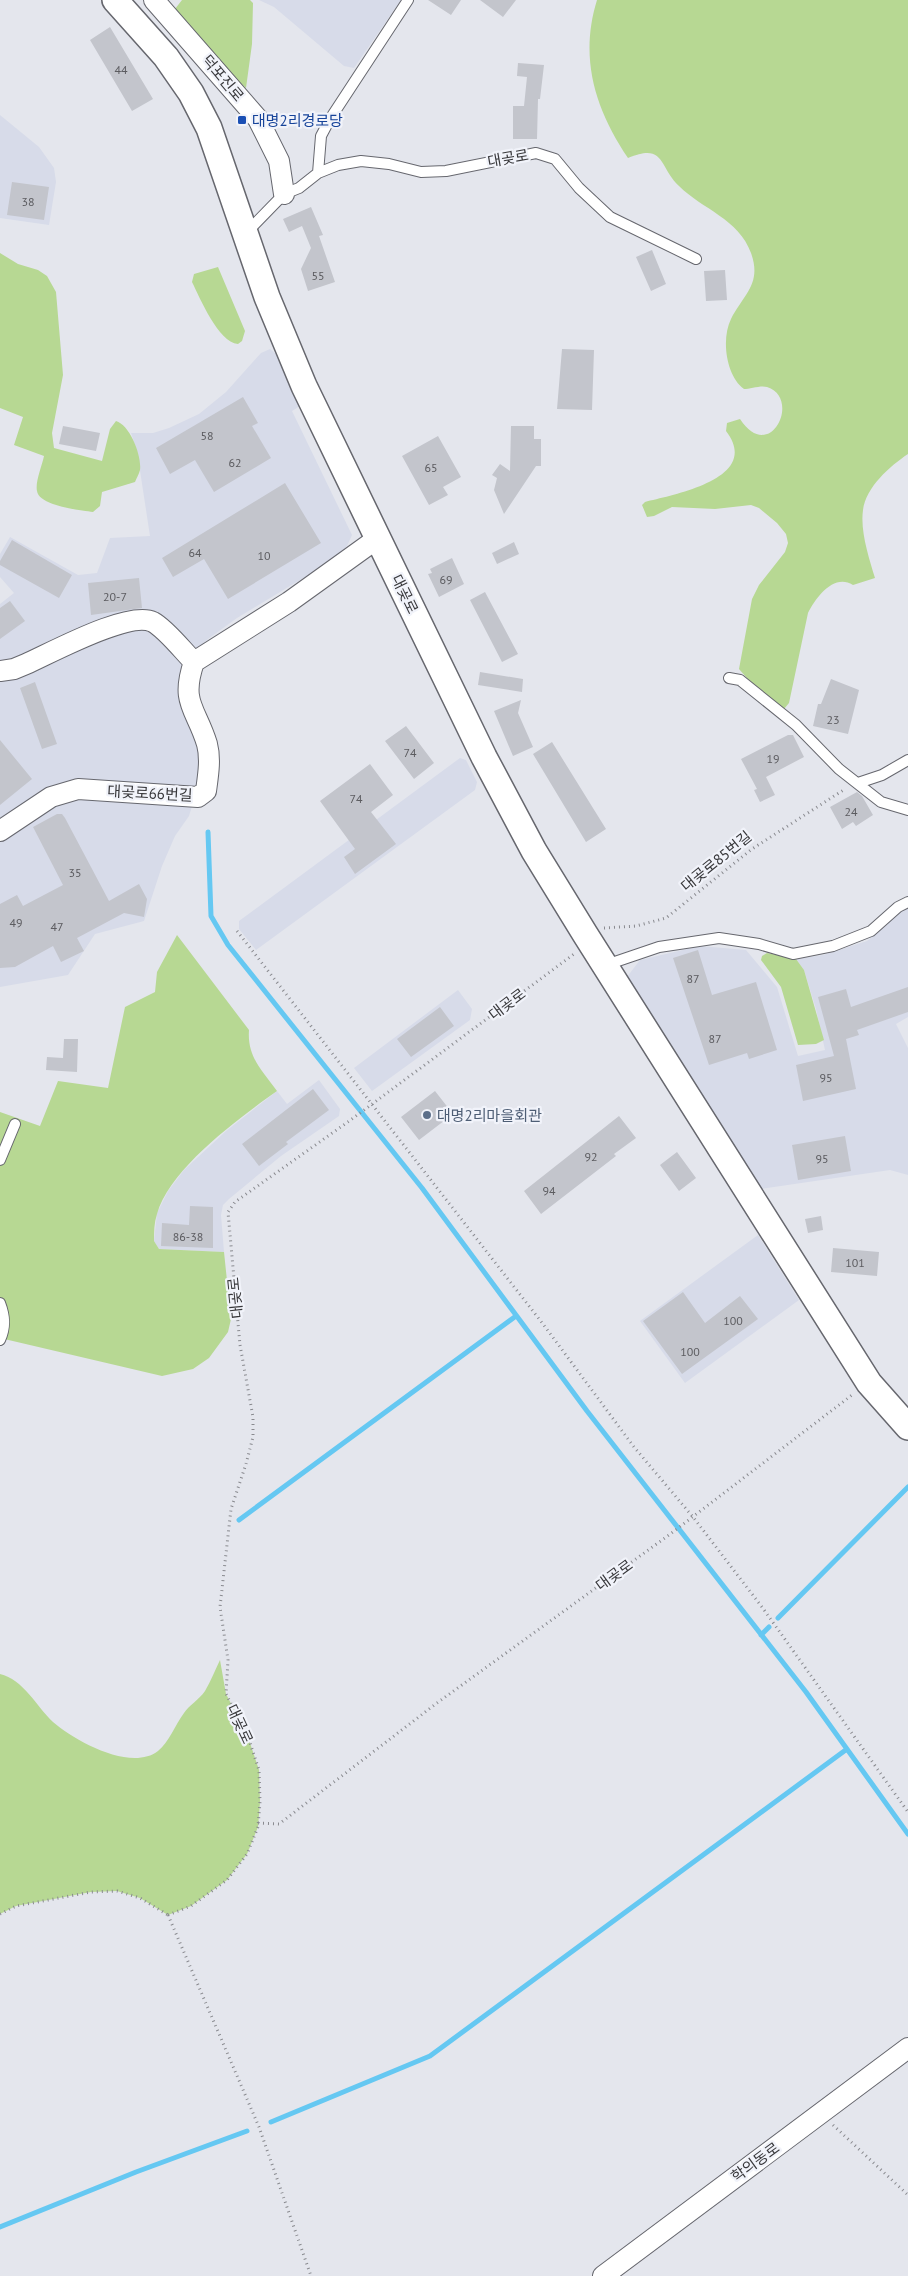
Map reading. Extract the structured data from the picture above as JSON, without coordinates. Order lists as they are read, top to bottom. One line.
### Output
{"streets":{"street":["덕포진로","대곶로","대곶로66번길","학의동로"],"path":["대곶로85번길"]},"crossings":[["덕포진로","대곶로"],["대곶로","대곶로85번길"]],"places":{"transit":["대명2리경로당"],"other":["대명2리마을회관"]},"house_numbers":["44","38","55","58","62","65","64","10","69","20-7","23","74","19","74","24","35","49","47","87","87","95","92","95","94","86-38","101","100","100"]}
